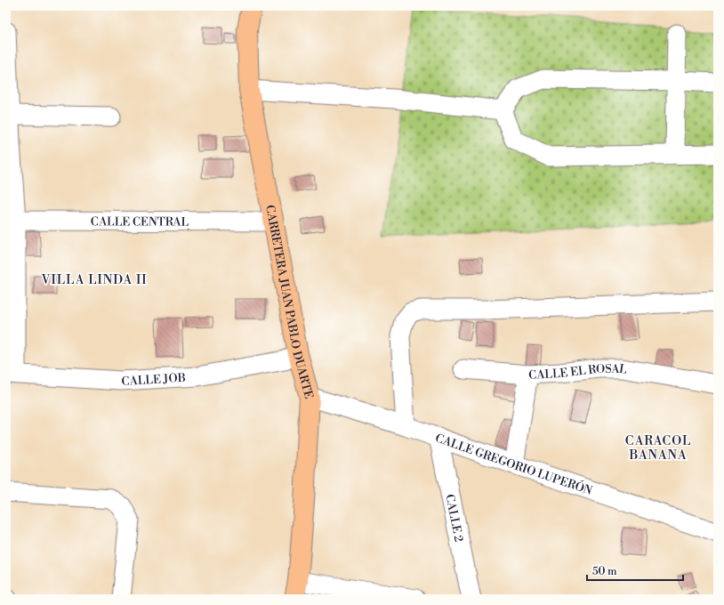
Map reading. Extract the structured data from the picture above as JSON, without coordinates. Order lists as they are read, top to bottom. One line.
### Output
{"streets":{"main road":["CARRETERA JUAN PABLO DUARTE"],"street":["CALLE CENTRAL","CALLE EL ROSAL","CALLE JOB","CALLE GREGORIO LUPERÓN","CALLE 2"]},"crossings":[["CALLE CENTRAL","CARRETERA JUAN PABLO DUARTE"],["CARRETERA JUAN PABLO DUARTE","CALLE JOB"],["CARRETERA JUAN PABLO DUARTE","CALLE GREGORIO LUPERÓN"],["CALLE EL ROSAL","CALLE GREGORIO LUPERÓN"],["CALLE GREGORIO LUPERÓN","CALLE 2"]],"districts":["VILLA LINDA II","CARACOL BANANA"],"scale_bar":"50 m"}
